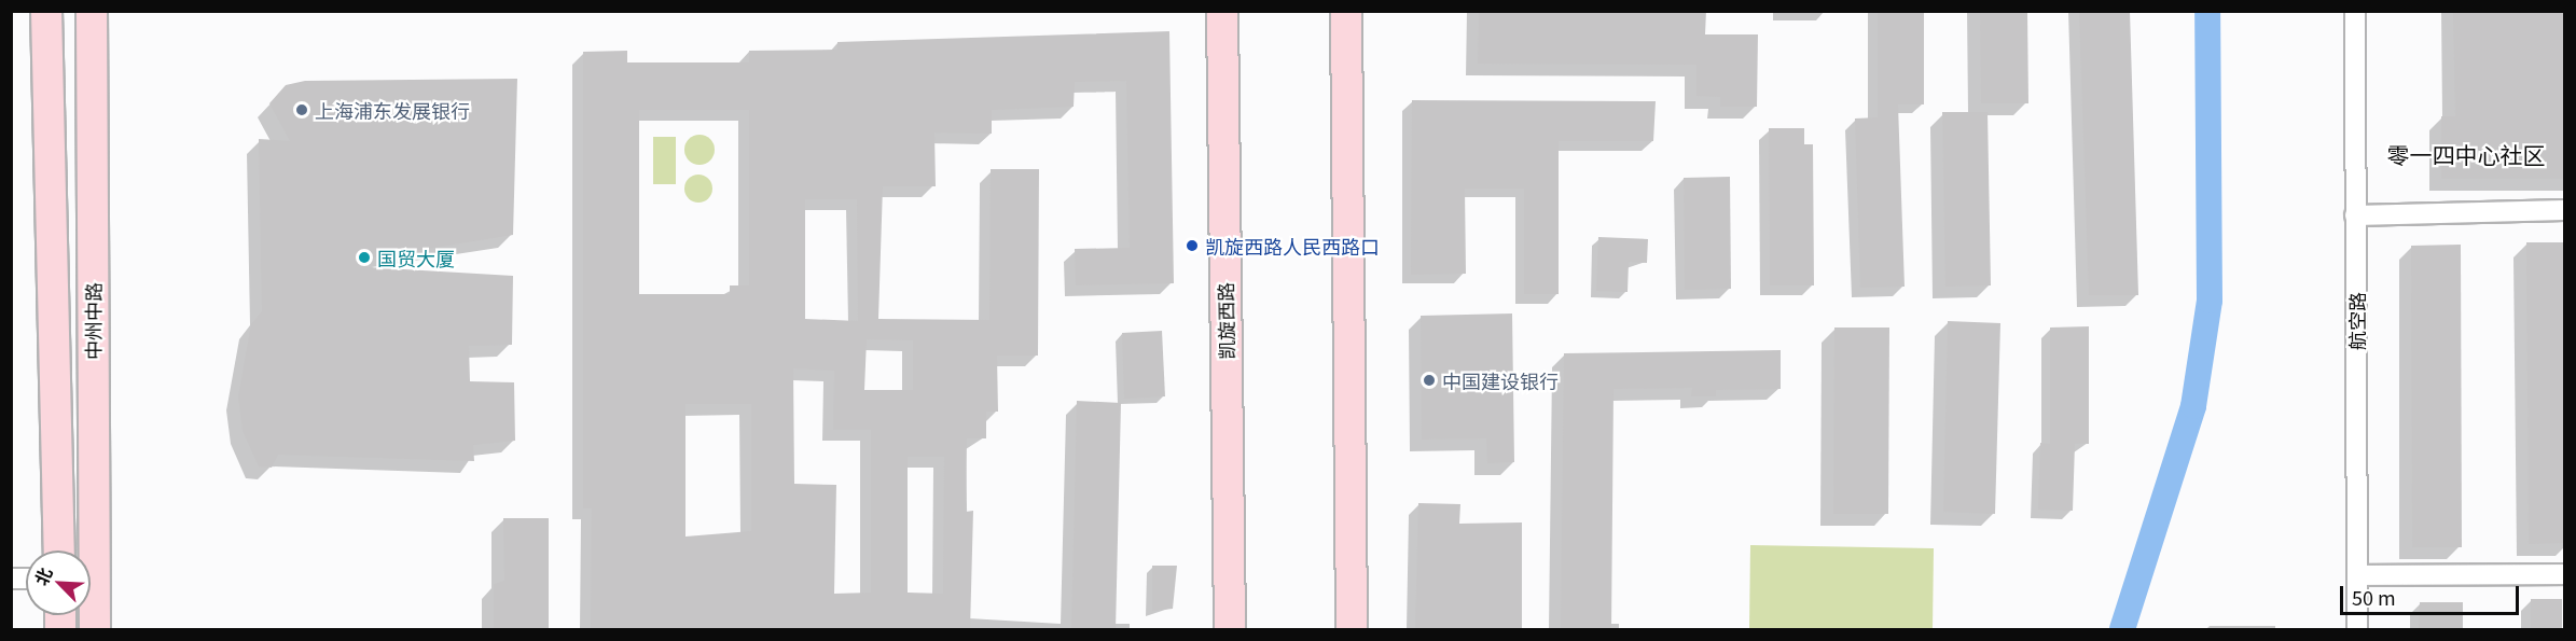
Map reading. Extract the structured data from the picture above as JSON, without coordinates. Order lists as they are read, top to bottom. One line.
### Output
{"streets":{"main road":["中州中路","凯旋西路"],"street":["航空路"]},"districts":["零一四中心社区"],"places":["上海浦东发展银行","凯旋西路人民西路口","国贸大厦","中国建设银行"],"scale_bar":"50 m","north":"top left"}
